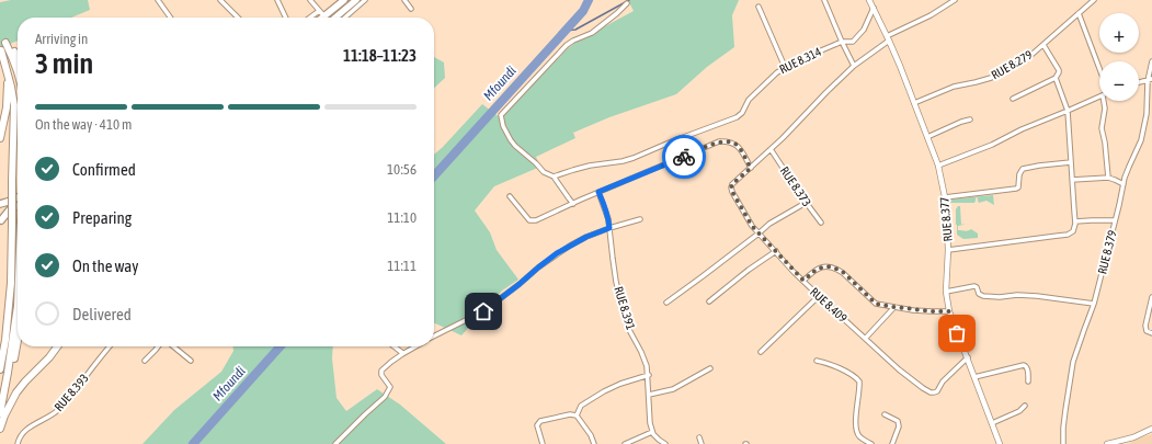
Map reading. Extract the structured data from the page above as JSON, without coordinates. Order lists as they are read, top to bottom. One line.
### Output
{"streets":{"street":["RUE 8.314","RUE 8.279","RUE 8.373","RUE 8.377","RUE 8.379","RUE 8.409","RUE 8.391","RUE 8.393"]},"crossings":[["RUE 8.314","RUE 8.377"],["RUE 8.279","RUE 8.377"],["RUE 8.373","RUE 8.409"],["RUE 8.377","RUE 8.409"]],"water":["Mfoundi"],"page":{"map_buttons":["+","−"],"heading":["3 min","Arriving in","11:18–11:23"],"bar":"On the way · 410 m","list":[["Confirmed","10:56"],["Preparing","11:10"],["On the way","11:11"],"Delivered"]}}
